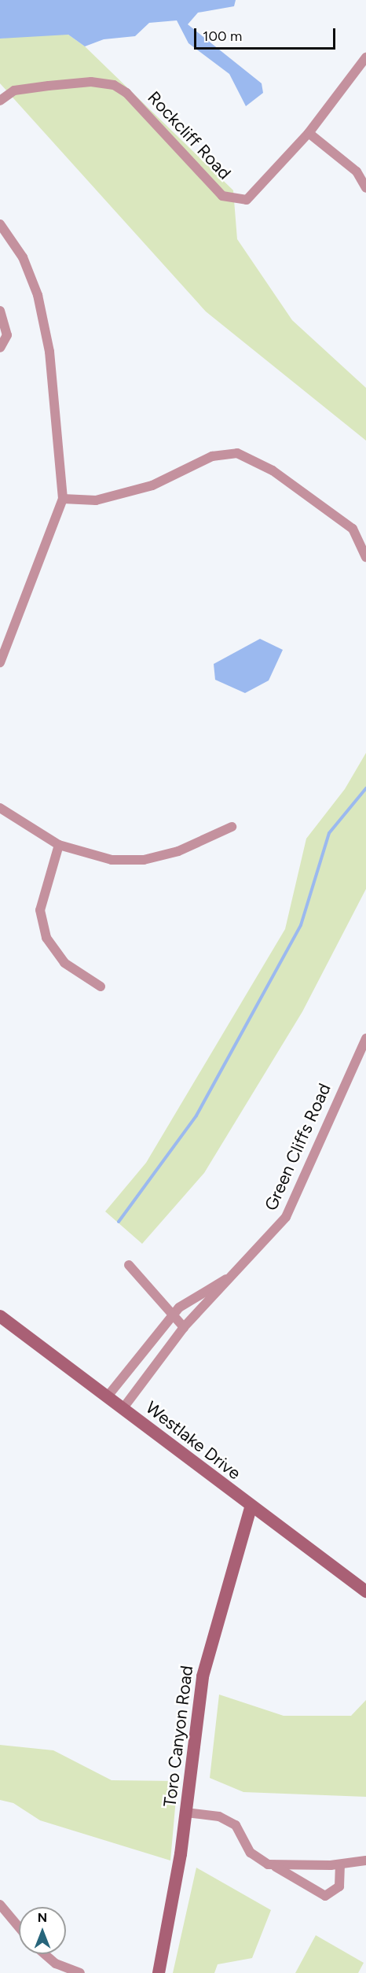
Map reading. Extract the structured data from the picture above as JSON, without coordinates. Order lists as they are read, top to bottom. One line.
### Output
{"streets":{"street":["Rockcliff Road","Green Cliffs Road","Westlake Drive","Toro Canyon Road"]},"crossings":[["Green Cliffs Road","Westlake Drive"],["Westlake Drive","Toro Canyon Road"]],"scale_bar":"100 m","north":"top"}
